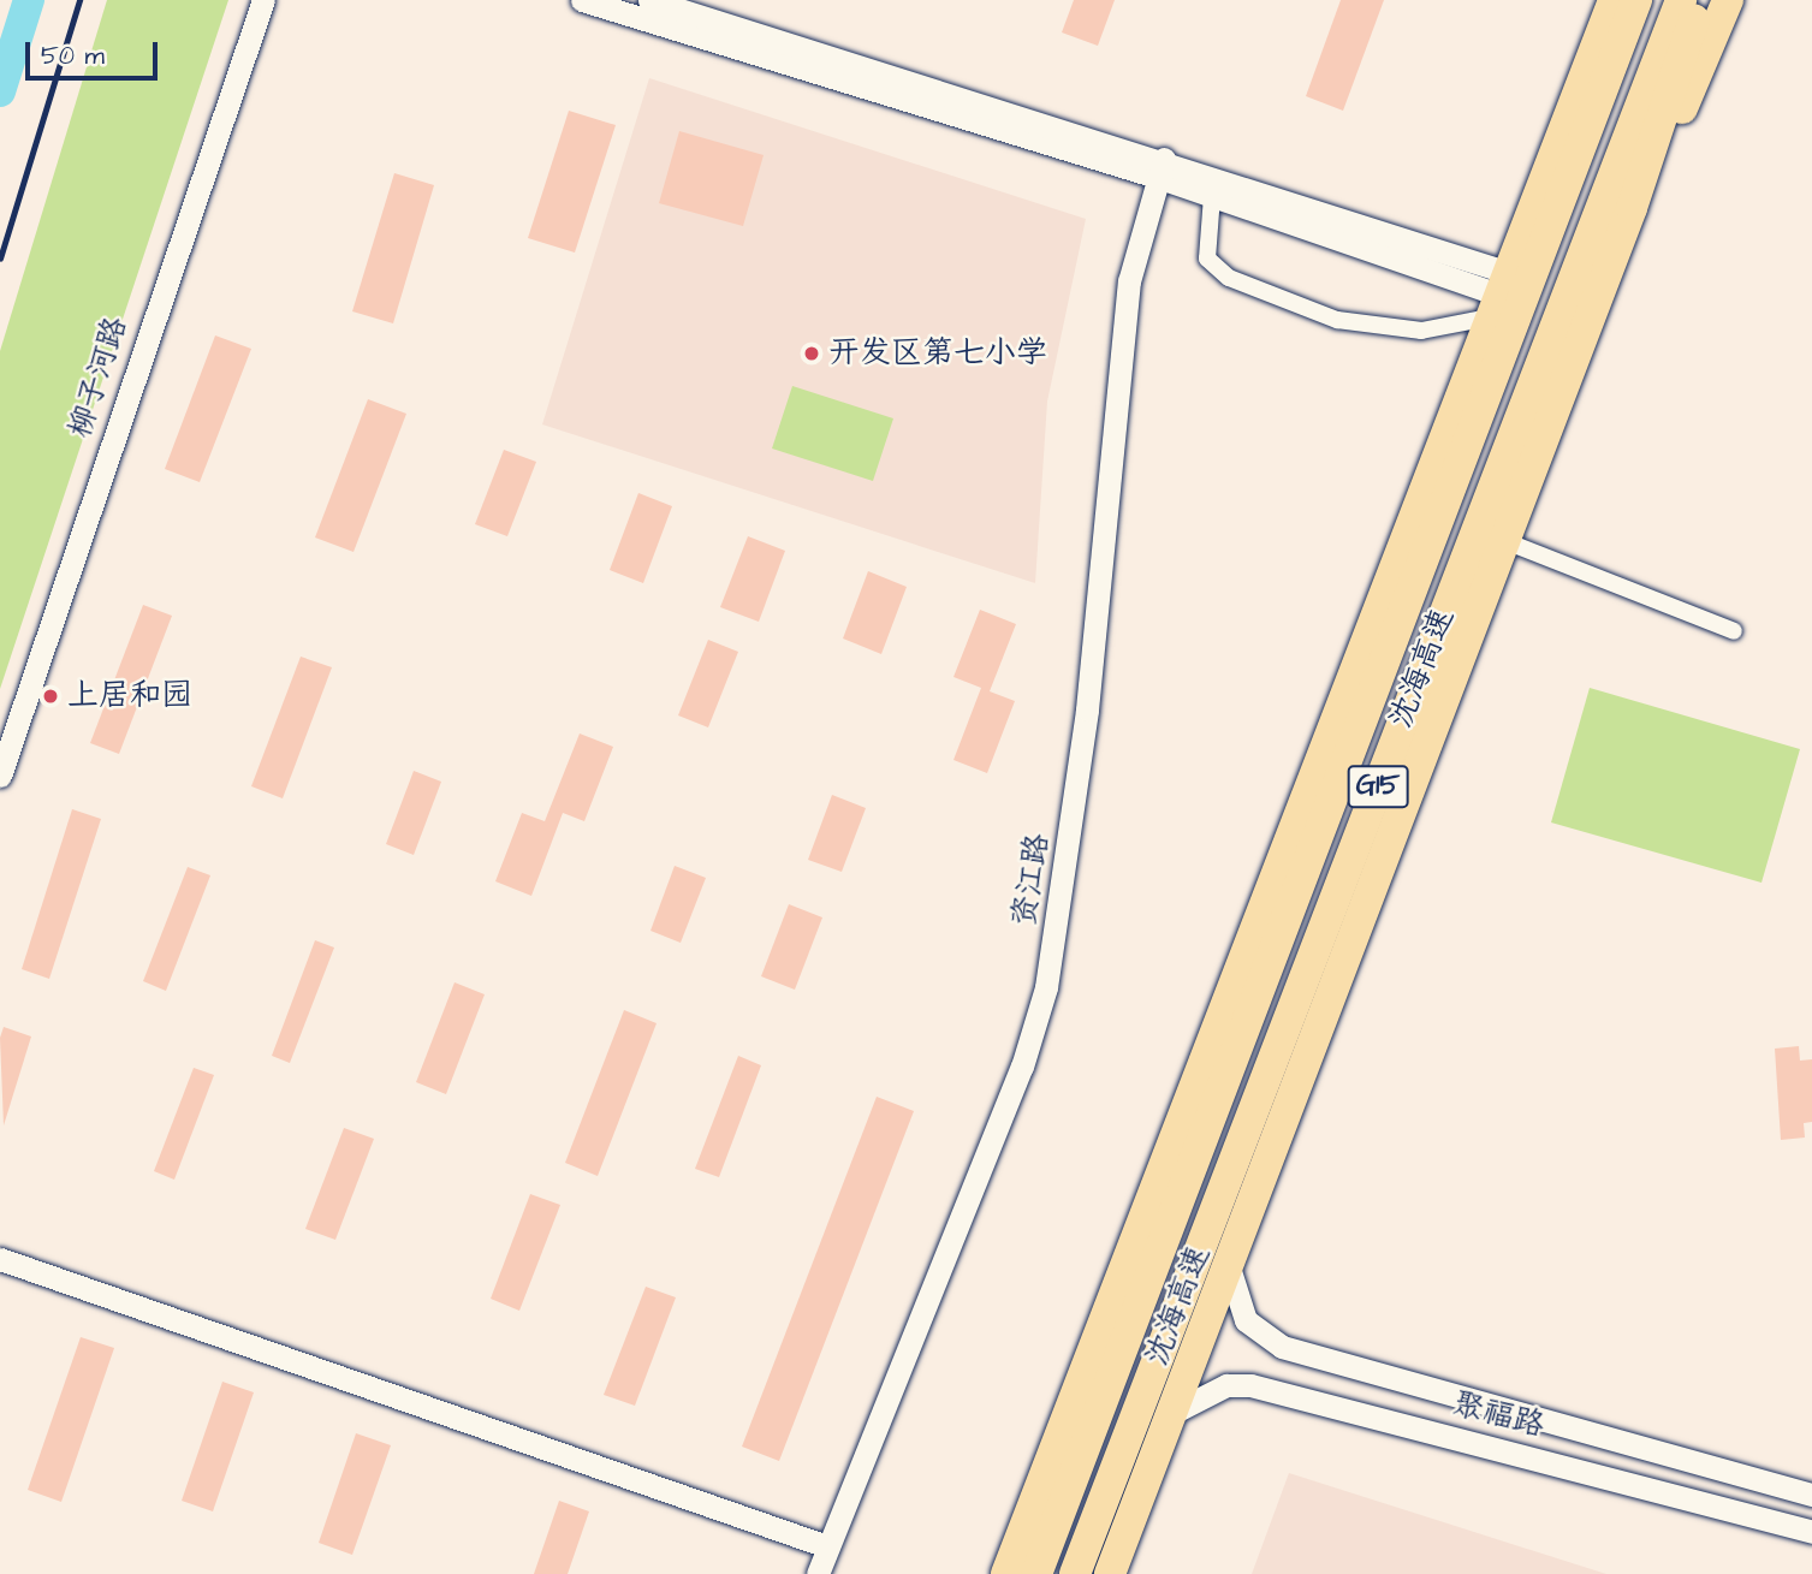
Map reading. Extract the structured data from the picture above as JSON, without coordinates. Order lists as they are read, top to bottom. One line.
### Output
{"streets":{"highway":["沈海高速","G15"],"street":["柳子河路","资江路","聚福路"]},"places":["开发区第七小学","上居和园"],"scale_bar":"50 m"}
